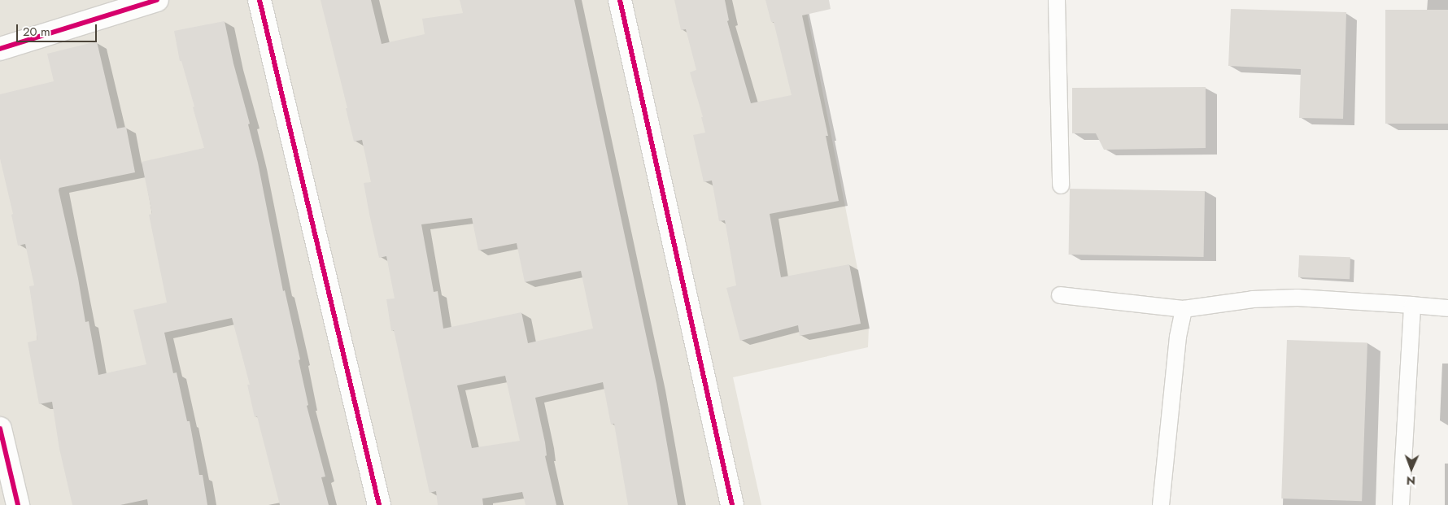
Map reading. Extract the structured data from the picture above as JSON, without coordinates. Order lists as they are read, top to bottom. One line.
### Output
{"scale_bar":"20 m","north":"bottom"}
